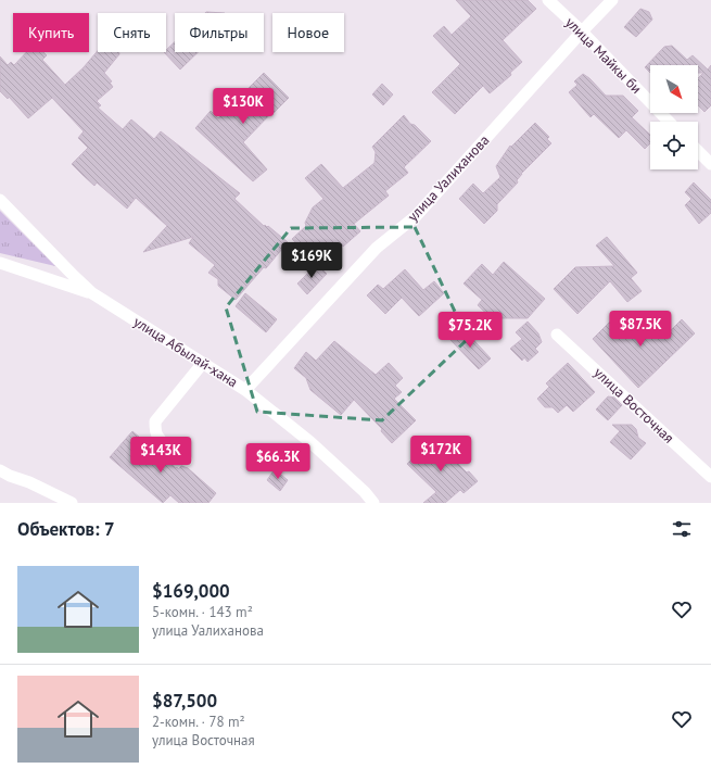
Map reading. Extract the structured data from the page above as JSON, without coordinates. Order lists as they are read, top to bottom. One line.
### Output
{"streets":{"street":["улица Майкы би","улица Уалиханова","улица Абылай-хана","улица Восточная"]},"crossings":[["улица Майкы би","улица Уалиханова"],["улица Уалиханова","улица Абылай-хана"]],"north":"bottom right","page":{"chip":["Купить","Снять","Фильтры","Новое"],"price":["$130K","$169K","$87.5K","$75.2K","$172K","$143K","$66.3K"],"heading":"Объектов: 7","list":[{"name":"$169,000","note":"5-комн. · 143 m² · улица Уалиханова"},{"name":"$87,500","note":"2-комн. · 78 m² · улица Восточная"}]}}
